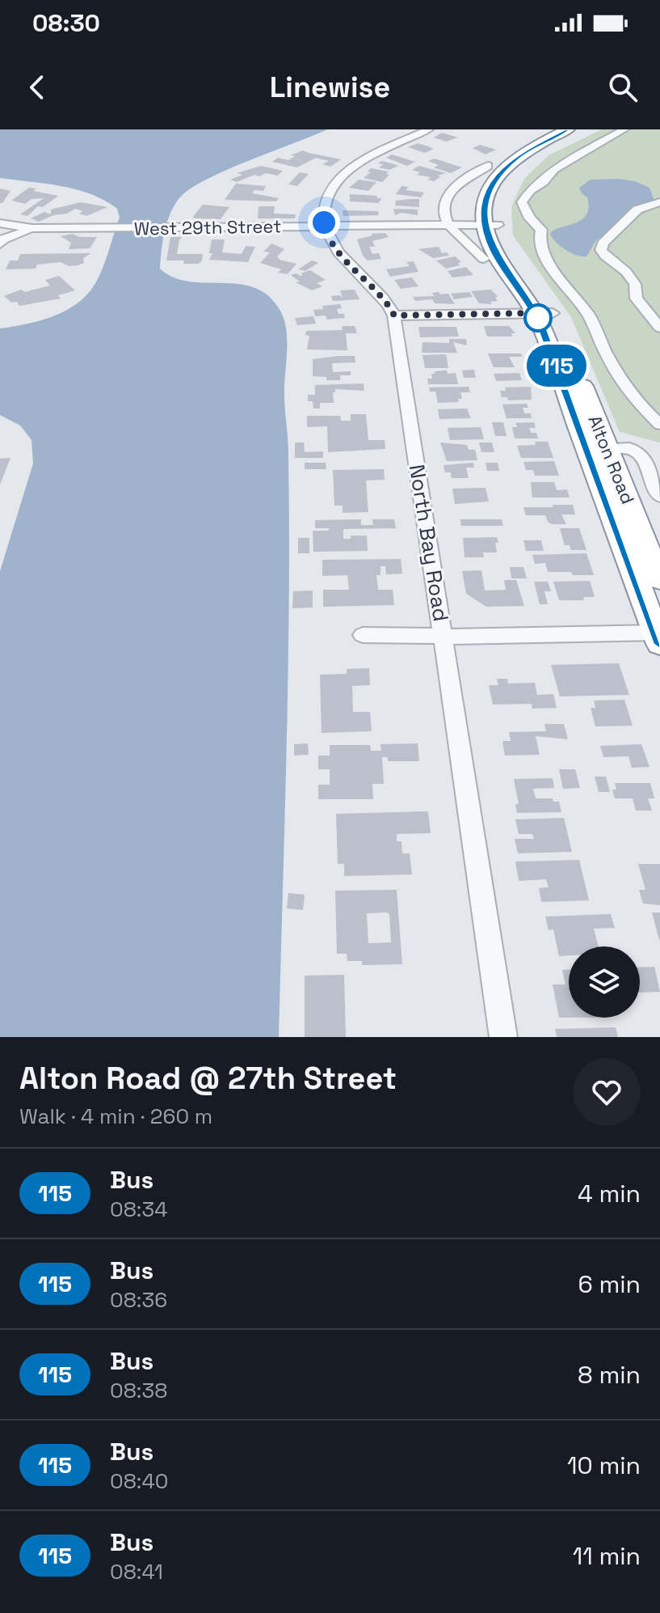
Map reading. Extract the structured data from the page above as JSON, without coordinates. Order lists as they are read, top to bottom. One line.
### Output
{"streets":{"highway":["Alton Road"],"street":["West 29th Street","North Bay Road"]},"crossings":[["West 29th Street","Alton Road"],["West 29th Street","North Bay Road"]],"lines":["bus line 115"],"page":{"status":"08:30","header":"Linewise","on_map":"115","heading":["Alton Road @ 27th Street","Walk · 4 min · 260 m"],"list":[{"mark":"115","name":"Bus","note":"08:34","value":"4 min"},{"mark":"115","name":"Bus","note":"08:36","value":"6 min"},{"mark":"115","name":"Bus","note":"08:38","value":"8 min"},{"mark":"115","name":"Bus","note":"08:40","value":"10 min"},{"mark":"115","name":"Bus","note":"08:41","value":"11 min"}]}}
